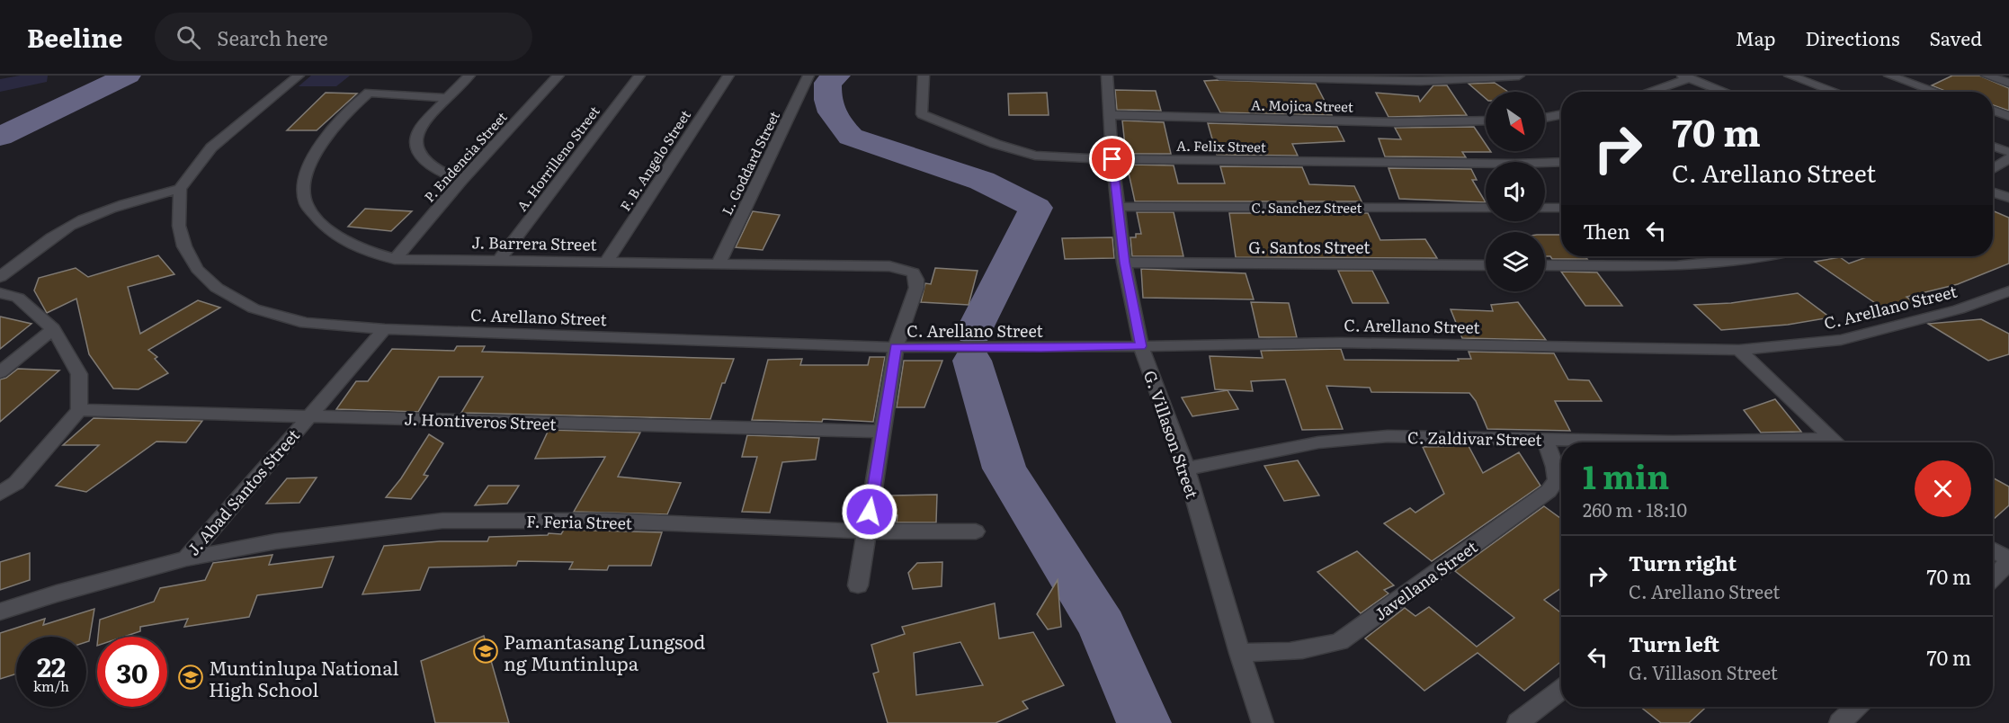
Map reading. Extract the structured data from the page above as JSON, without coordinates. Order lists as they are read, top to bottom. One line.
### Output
{"streets":{"street":["A. Mojica Street","A. Felix Street","P. Endencia Street","A. Horrilleno Street","F. B. Angelo Street","L. Goddard Street","C. Sanchez Street","J. Barrera Street","G. Santos Street","C. Arellano Street","J. Hontiveros Street","G. Villason Street","C. Zaldivar Street","J. Abad Santos Street","F. Feria Street","Javellana Street"]},"crossings":[["A. Mojica Street","G. Villason Street"],["A. Felix Street","G. Villason Street"],["P. Endencia Street","J. Barrera Street"],["A. Horrilleno Street","J. Barrera Street"],["F. B. Angelo Street","J. Barrera Street"],["L. Goddard Street","J. Barrera Street"],["C. Sanchez Street","G. Villason Street"],["J. Barrera Street","C. Arellano Street"],["G. Santos Street","G. Villason Street"],["C. Arellano Street","G. Villason Street"],["C. Arellano Street","J. Abad Santos Street"],["J. Hontiveros Street","J. Abad Santos Street"],["G. Villason Street","C. Zaldivar Street"],["G. Villason Street","Javellana Street"],["C. Zaldivar Street","Javellana Street"],["J. Abad Santos Street","F. Feria Street"]],"places":{"school or university":["Pamantasang Lungsod ng Muntinlupa","Muntinlupa National High School"]},"north":"bottom right","page":{"header":"Beeline","search":"Search here","nav":["Map","Directions","Saved"],"turn":["70 m","C. Arellano Street"],"then":"Then","heading":["1 min","260 m · 18:10"],"list":[{"name":"Turn right","note":"C. Arellano Street","value":"70 m"},{"name":"Turn left","note":"G. Villason Street","value":"70 m"}],"speed":"22 km/h","limit":"30"}}
